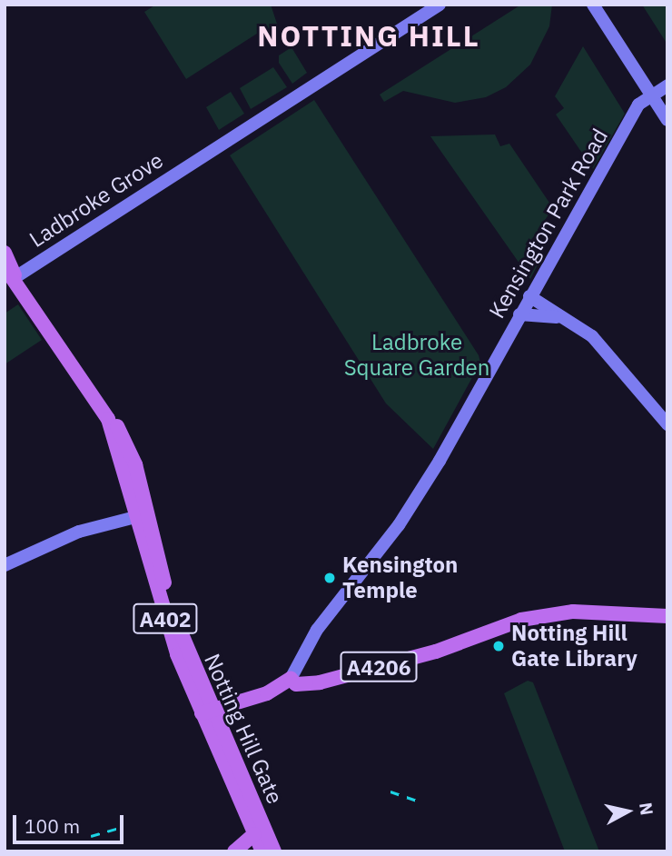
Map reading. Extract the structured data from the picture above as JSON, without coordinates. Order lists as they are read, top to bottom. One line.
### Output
{"streets":{"main road":["Ladbroke Grove","Kensington Park Road","A402","A4206","Notting Hill Gate"]},"crossings":[["Ladbroke Grove","A402"],["Ladbroke Grove","Notting Hill Gate"],["Kensington Park Road","A4206"],["A402","Notting Hill Gate"]],"districts":["NOTTING HILL"],"parks":["Ladbroke Square Garden"],"places":["Kensington Temple","Notting Hill Gate Library"],"scale_bar":"100 m","north":"right"}
